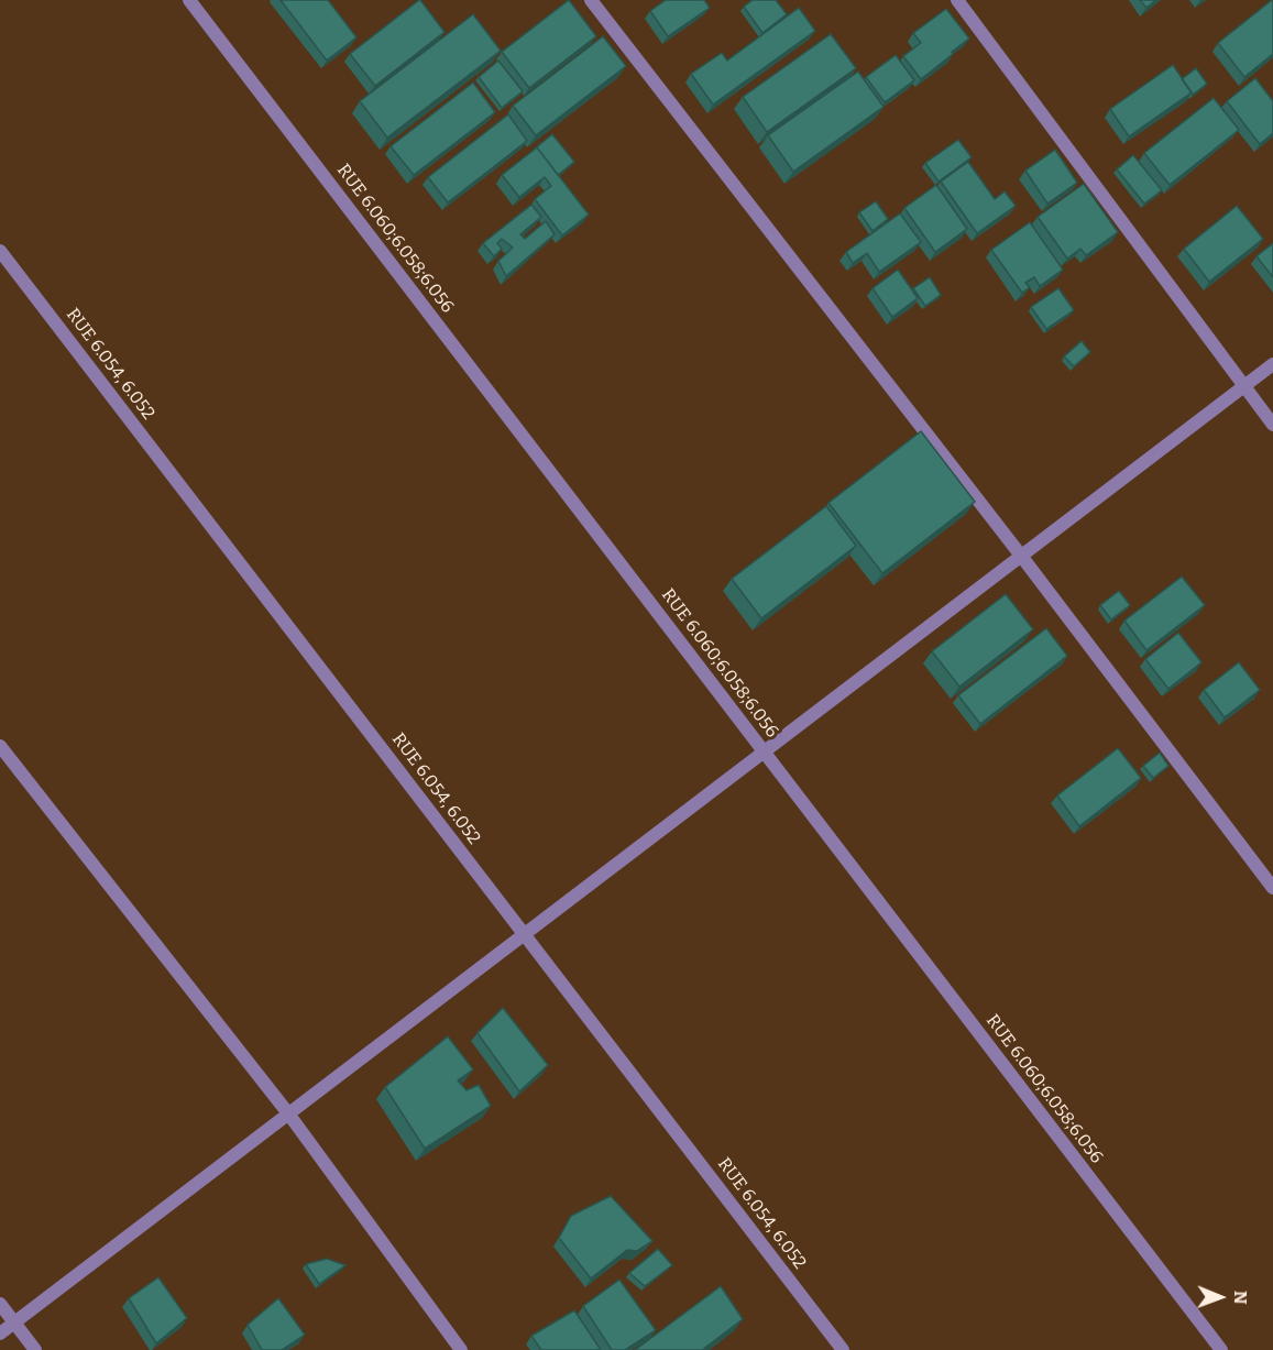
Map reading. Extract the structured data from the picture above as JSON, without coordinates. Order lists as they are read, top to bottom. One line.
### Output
{"streets":{"street":["RUE 6.060;6.058;6.056","RUE 6.054, 6.052"]},"north":"right"}
